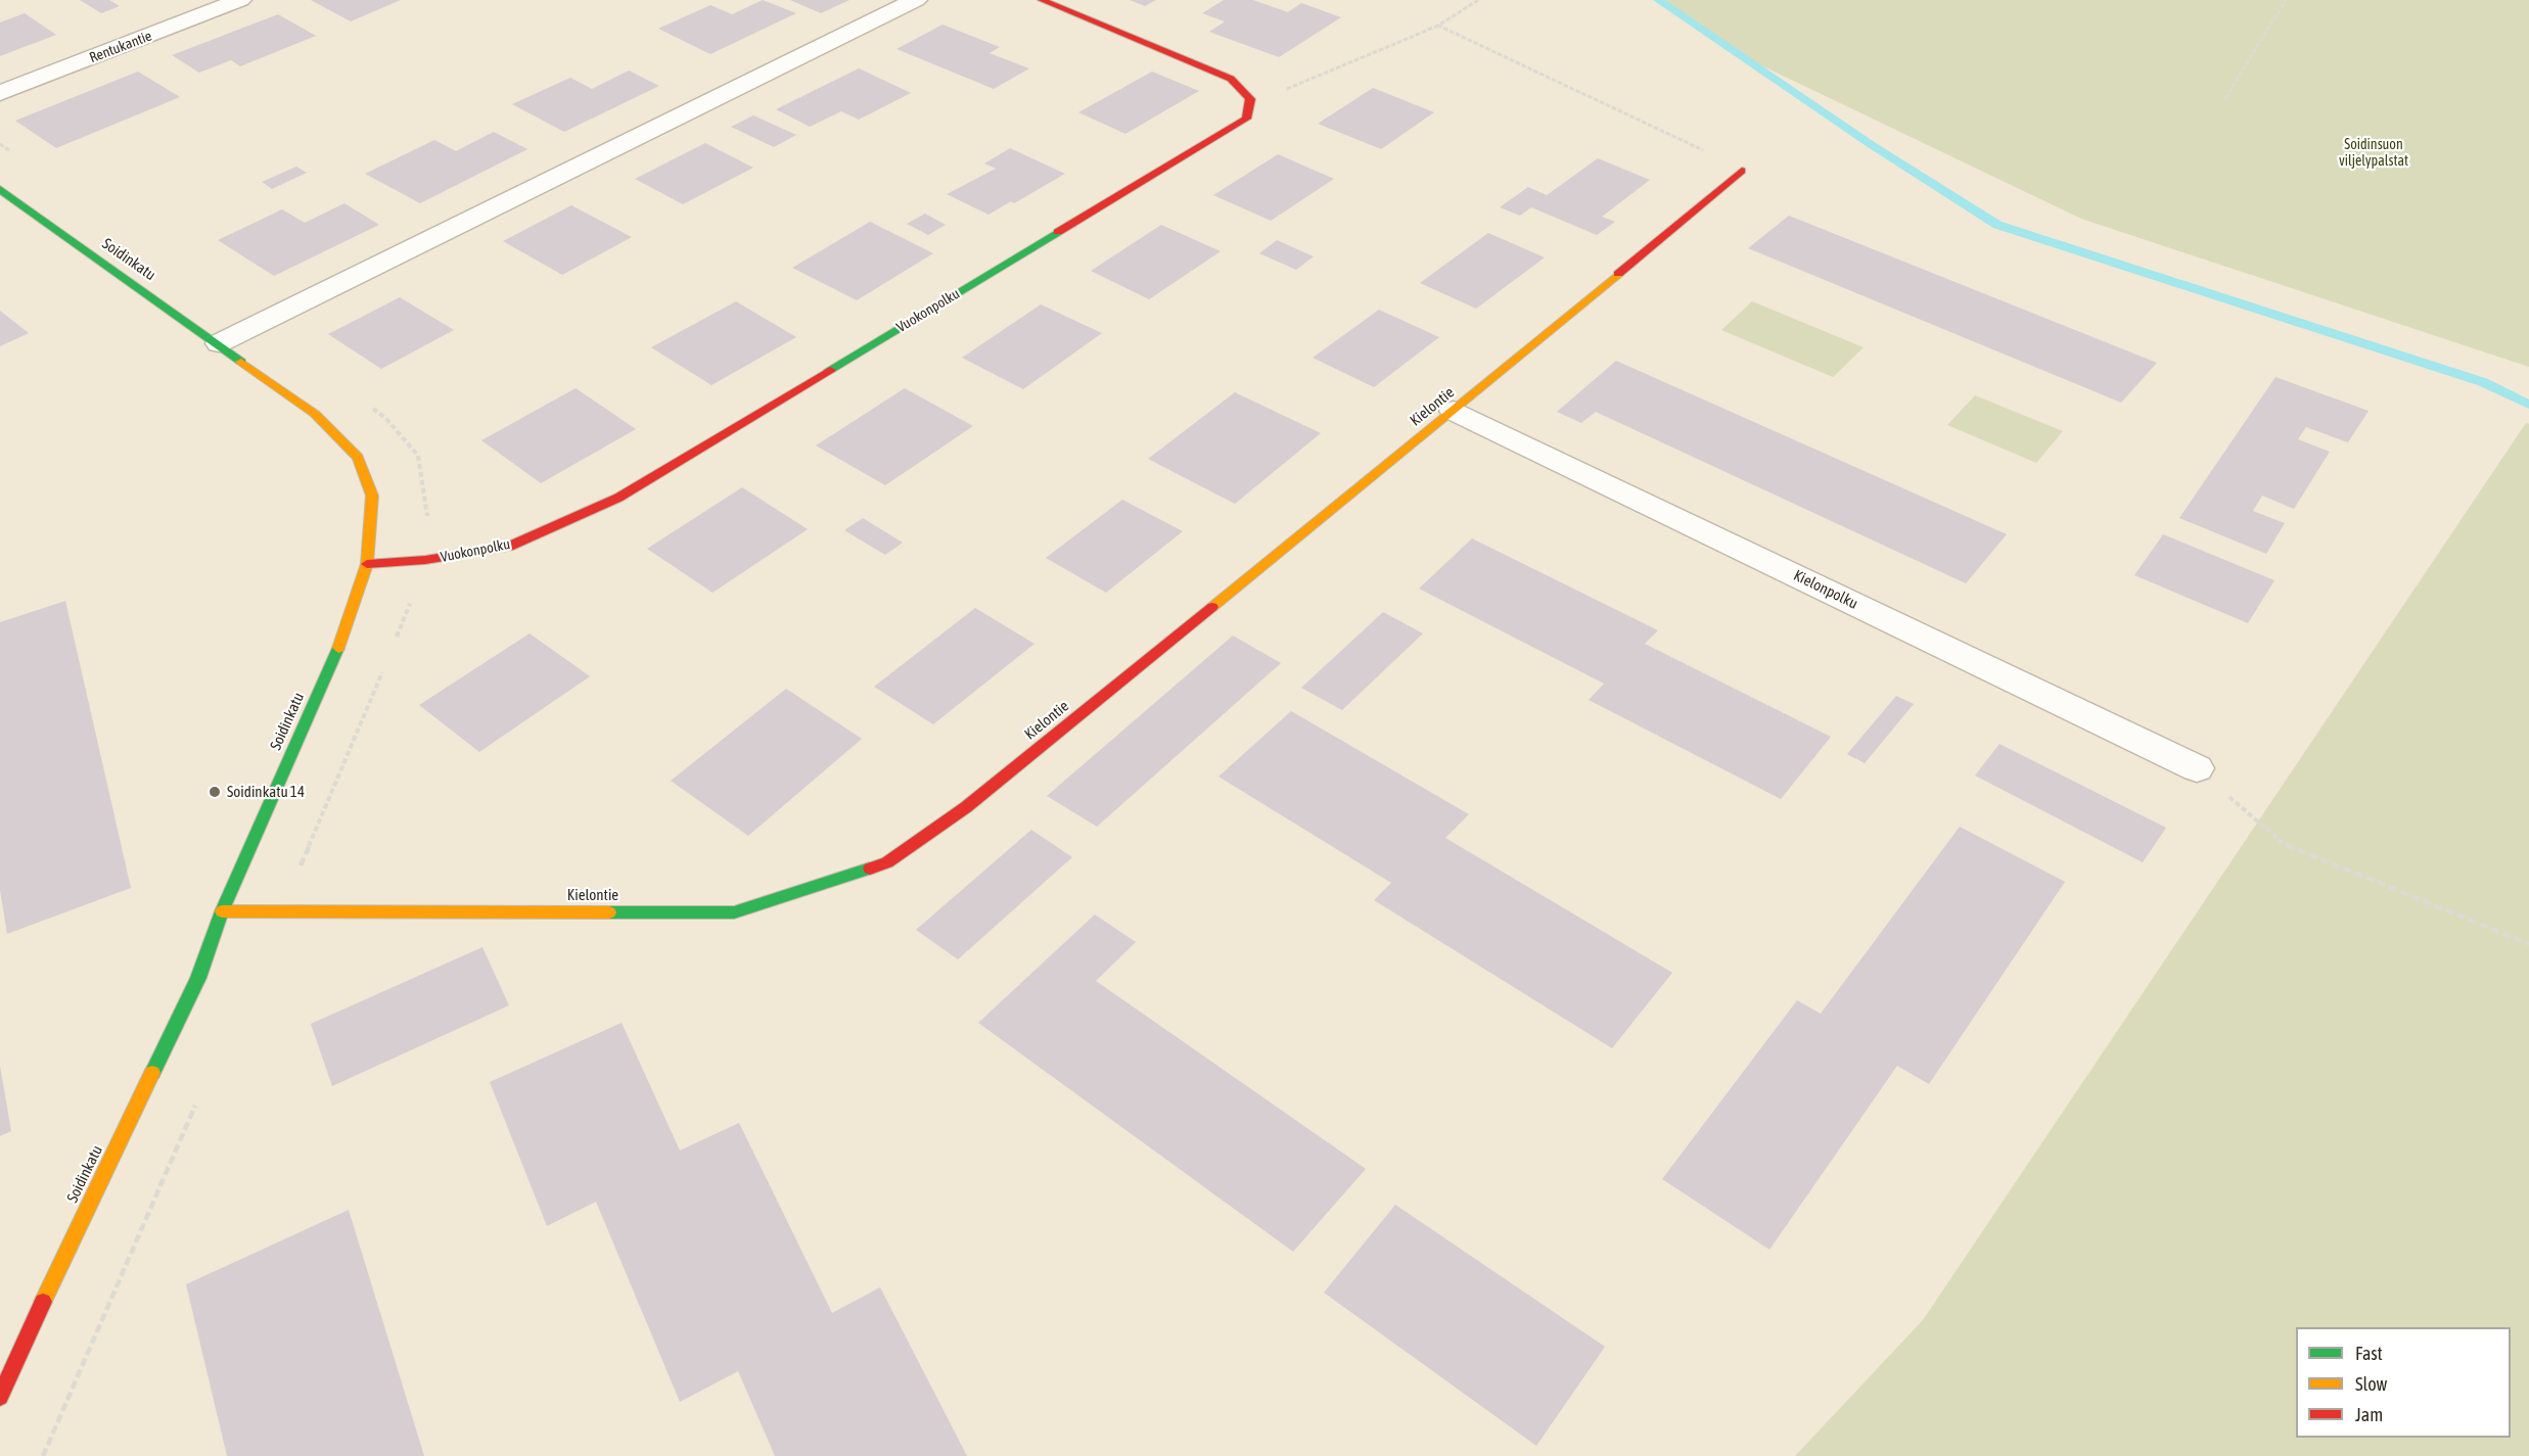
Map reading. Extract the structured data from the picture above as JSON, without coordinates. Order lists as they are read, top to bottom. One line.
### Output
{"streets":{"street":["Rentukantie","Soidinkatu","Vuokonpolku","Kielontie","Kielonpolku"]},"crossings":[["Soidinkatu","Vuokonpolku"],["Soidinkatu","Kielontie"],["Kielontie","Kielonpolku"]],"parks":["Soidinsuon viljelypalstat"],"places":["Soidinkatu 14"],"legend":["Fast","Slow","Jam"]}
